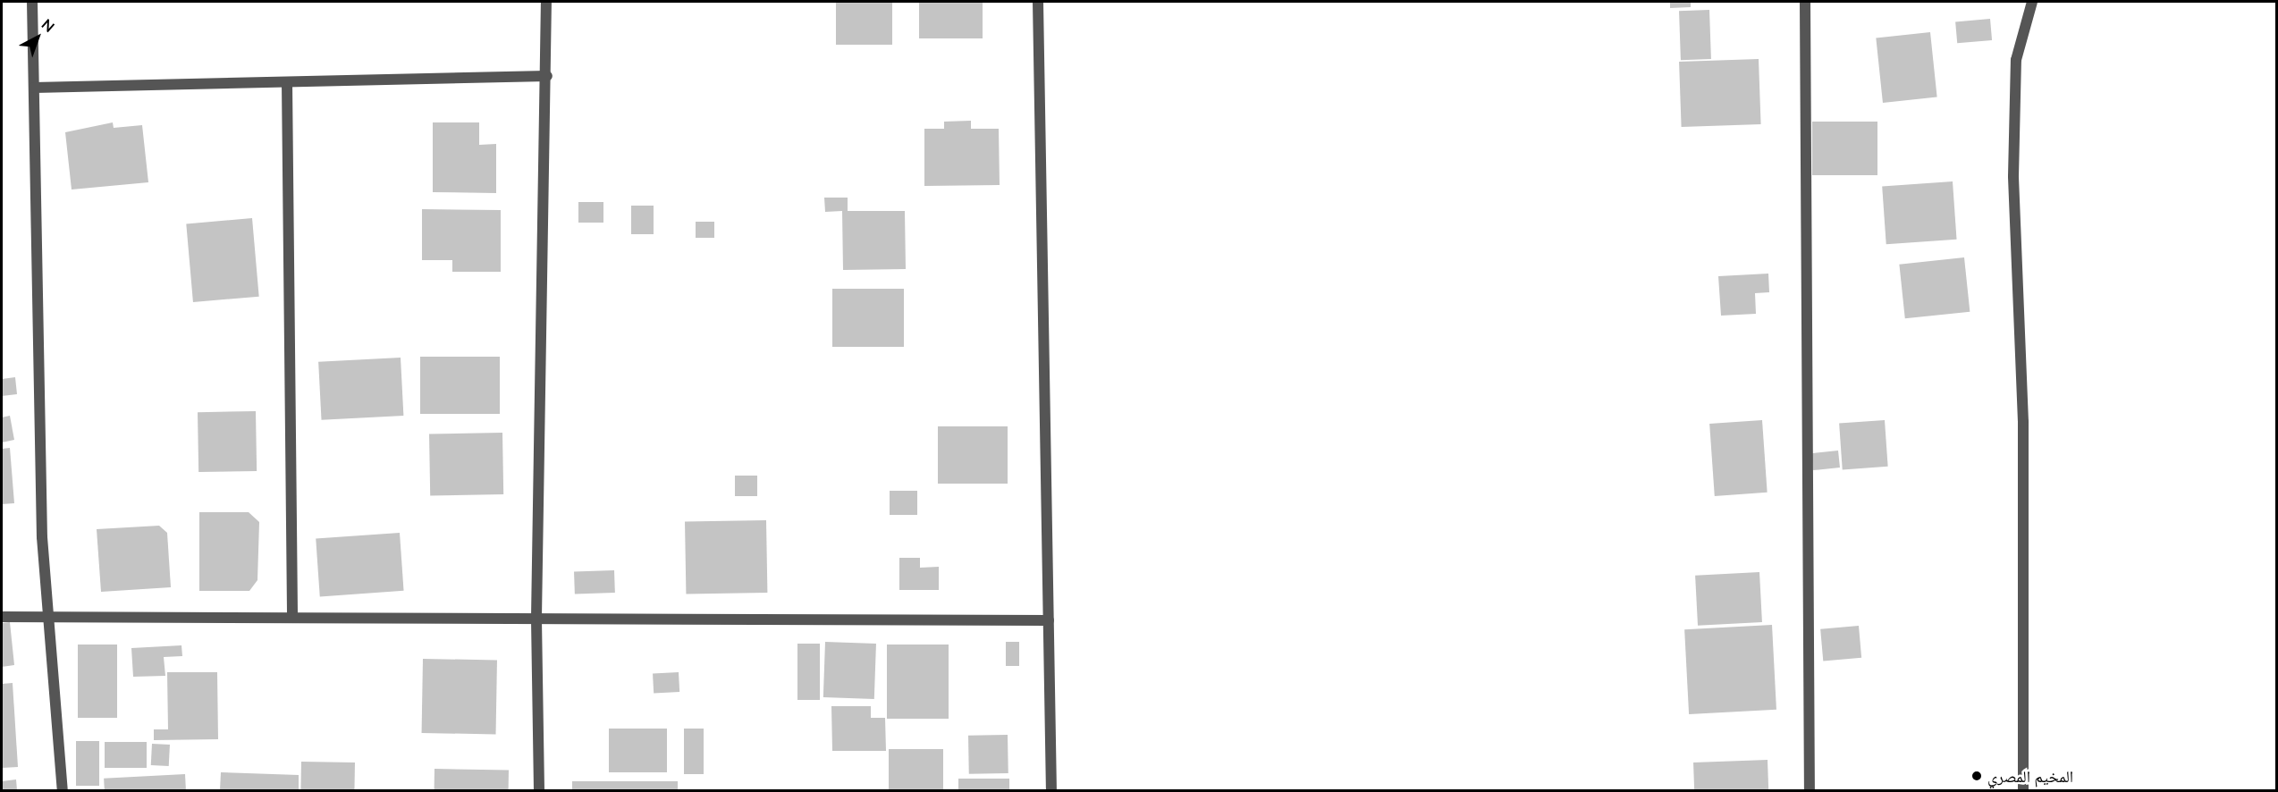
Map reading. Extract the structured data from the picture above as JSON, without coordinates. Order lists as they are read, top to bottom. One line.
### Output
{"places":["المخيم المصري"],"north":"top right"}
